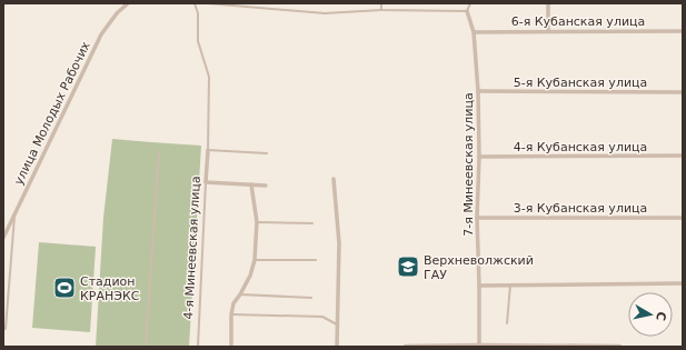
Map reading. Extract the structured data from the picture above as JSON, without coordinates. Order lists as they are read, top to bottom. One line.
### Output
{"streets":{"street":["6-я Кубанская улица","5-я Кубанская улица","улица Молодых Рабочих","4-я Кубанская улица","7-я Минеевская улица","3-я Кубанская улица","4-я Минеевская улица"]},"crossings":[["6-я Кубанская улица","7-я Минеевская улица"],["5-я Кубанская улица","7-я Минеевская улица"],["4-я Кубанская улица","7-я Минеевская улица"],["7-я Минеевская улица","3-я Кубанская улица"]],"places":{"school or university":["Верхневолжский ГАУ"],"sports":["Стадион КРАНЭКС"]},"north":"right"}
